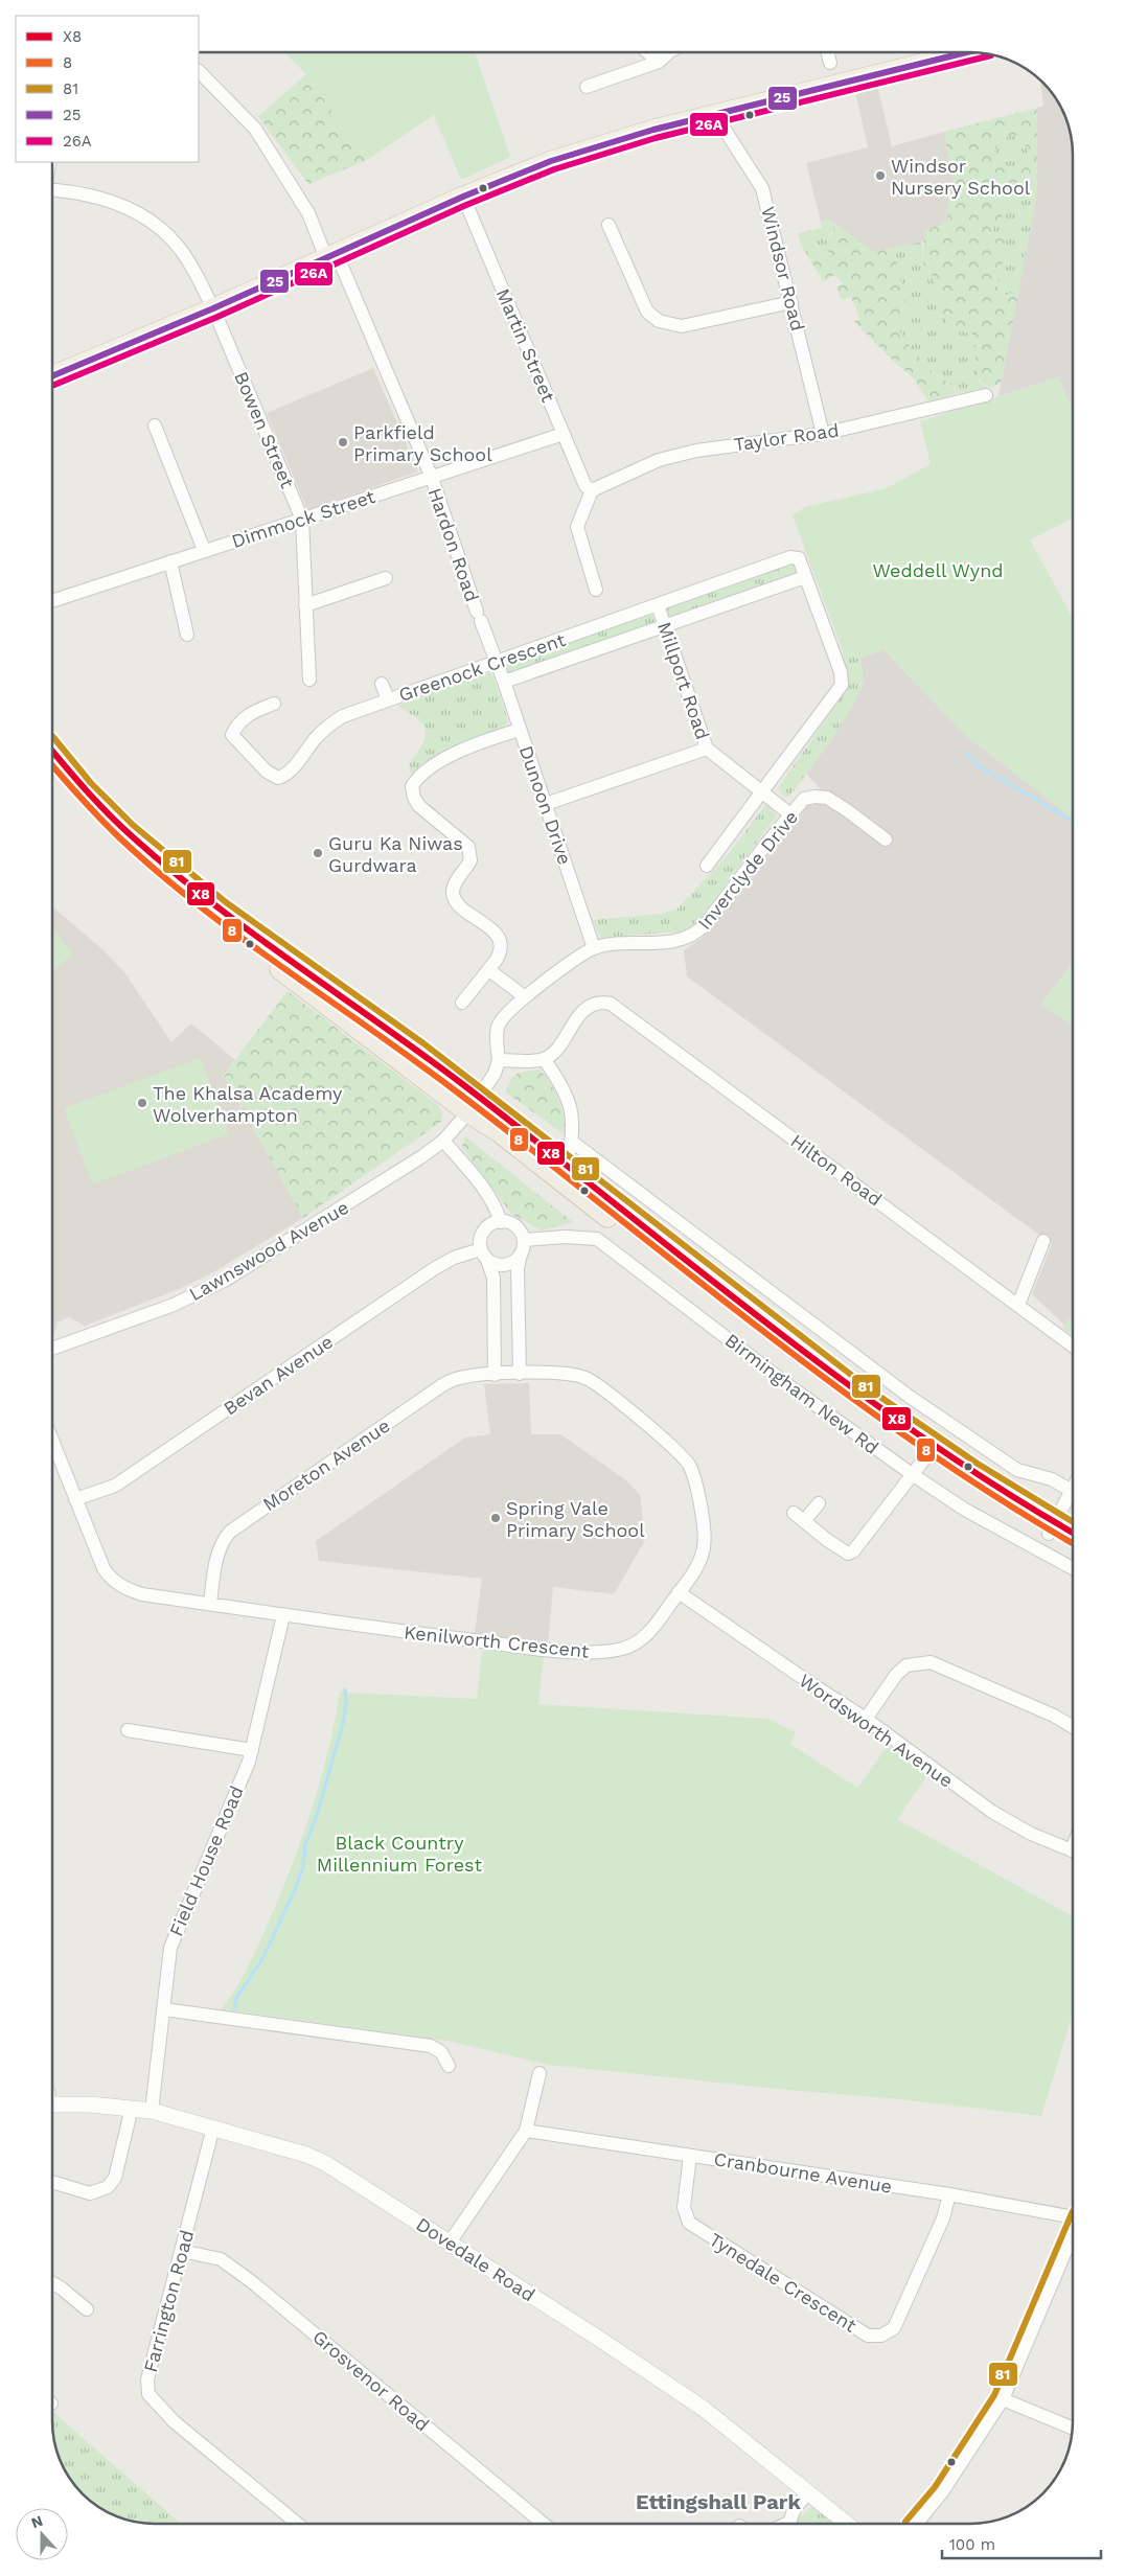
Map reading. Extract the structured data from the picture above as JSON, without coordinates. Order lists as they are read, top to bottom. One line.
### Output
{"streets":{"street":["Windsor Road","Martin Street","Bowen Street","Taylor Road","Dimmock Street","Hardon Road","Greenock Crescent","Millport Road","Dunoon Drive","Inverclyde Drive","Hilton Road","Lawnswood Avenue","Bevan Avenue","Birmingham New Rd","Moreton Avenue","Kenilworth Crescent","Wordsworth Avenue","Field House Road","Cranbourne Avenue","Dovedale Road","Tynedale Crescent","Farrington Road","Grosvenor Road"]},"crossings":[["Windsor Road","Taylor Road"],["Martin Street","Taylor Road"],["Martin Street","Dimmock Street"],["Bowen Street","Dimmock Street"],["Dimmock Street","Hardon Road"],["Hardon Road","Greenock Crescent"],["Hardon Road","Dunoon Drive"],["Greenock Crescent","Millport Road"],["Greenock Crescent","Dunoon Drive"],["Millport Road","Inverclyde Drive"],["Dunoon Drive","Inverclyde Drive"],["Bevan Avenue","Birmingham New Rd"],["Bevan Avenue","Kenilworth Crescent"],["Moreton Avenue","Kenilworth Crescent"],["Kenilworth Crescent","Wordsworth Avenue"],["Kenilworth Crescent","Field House Road"],["Field House Road","Dovedale Road"],["Cranbourne Avenue","Tynedale Crescent"],["Dovedale Road","Farrington Road"],["Farrington Road","Grosvenor Road"]],"districts":["Ettingshall Park"],"parks":["Weddell Wynd","Black Country Millennium Forest"],"places":["Windsor Nursery School","Parkfield Primary School","Guru Ka Niwas Gurdwara","The Khalsa Academy Wolverhampton","Spring Vale Primary School"],"lines":["transit line 25","transit line 26A","transit line 81","transit line X8","transit line 8"],"legend":["X8","8","81","25","26A"],"scale_bar":"100 m","north":"top"}
